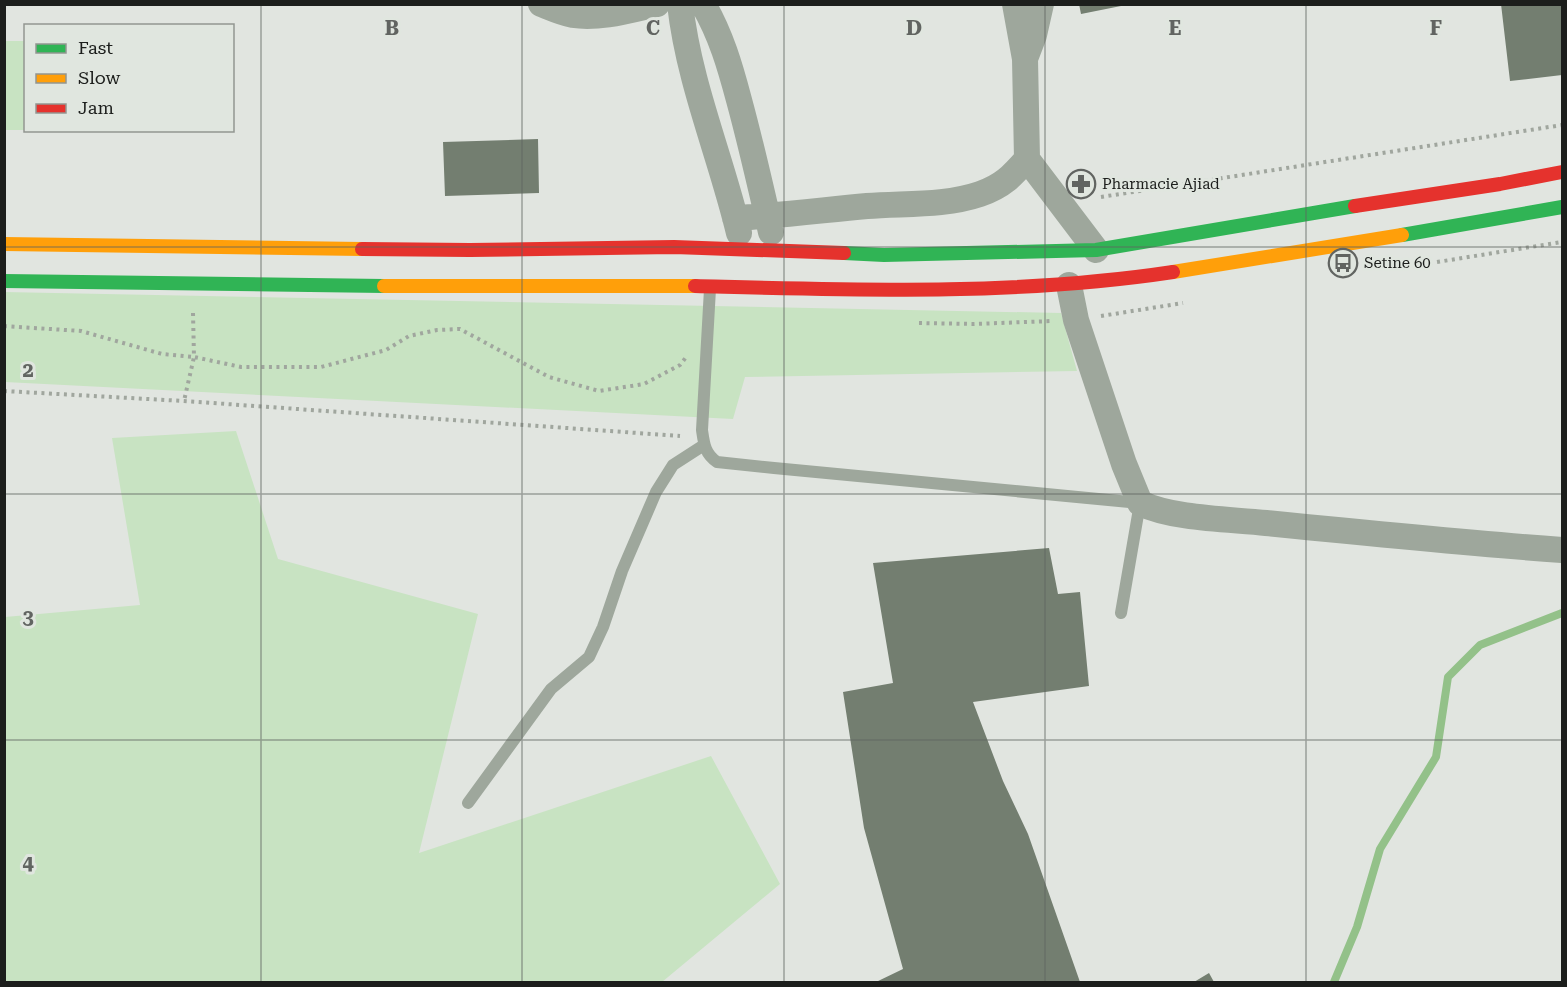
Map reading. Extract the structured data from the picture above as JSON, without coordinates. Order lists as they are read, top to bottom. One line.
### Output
{"places":{"pharmacy":["Pharmacie Ajiad"],"bus stop":["Setine 60"]},"legend":["Fast","Slow","Jam"],"grid":{"columns":["B","C","D","E","F"],"rows":["2","3","4"]}}
